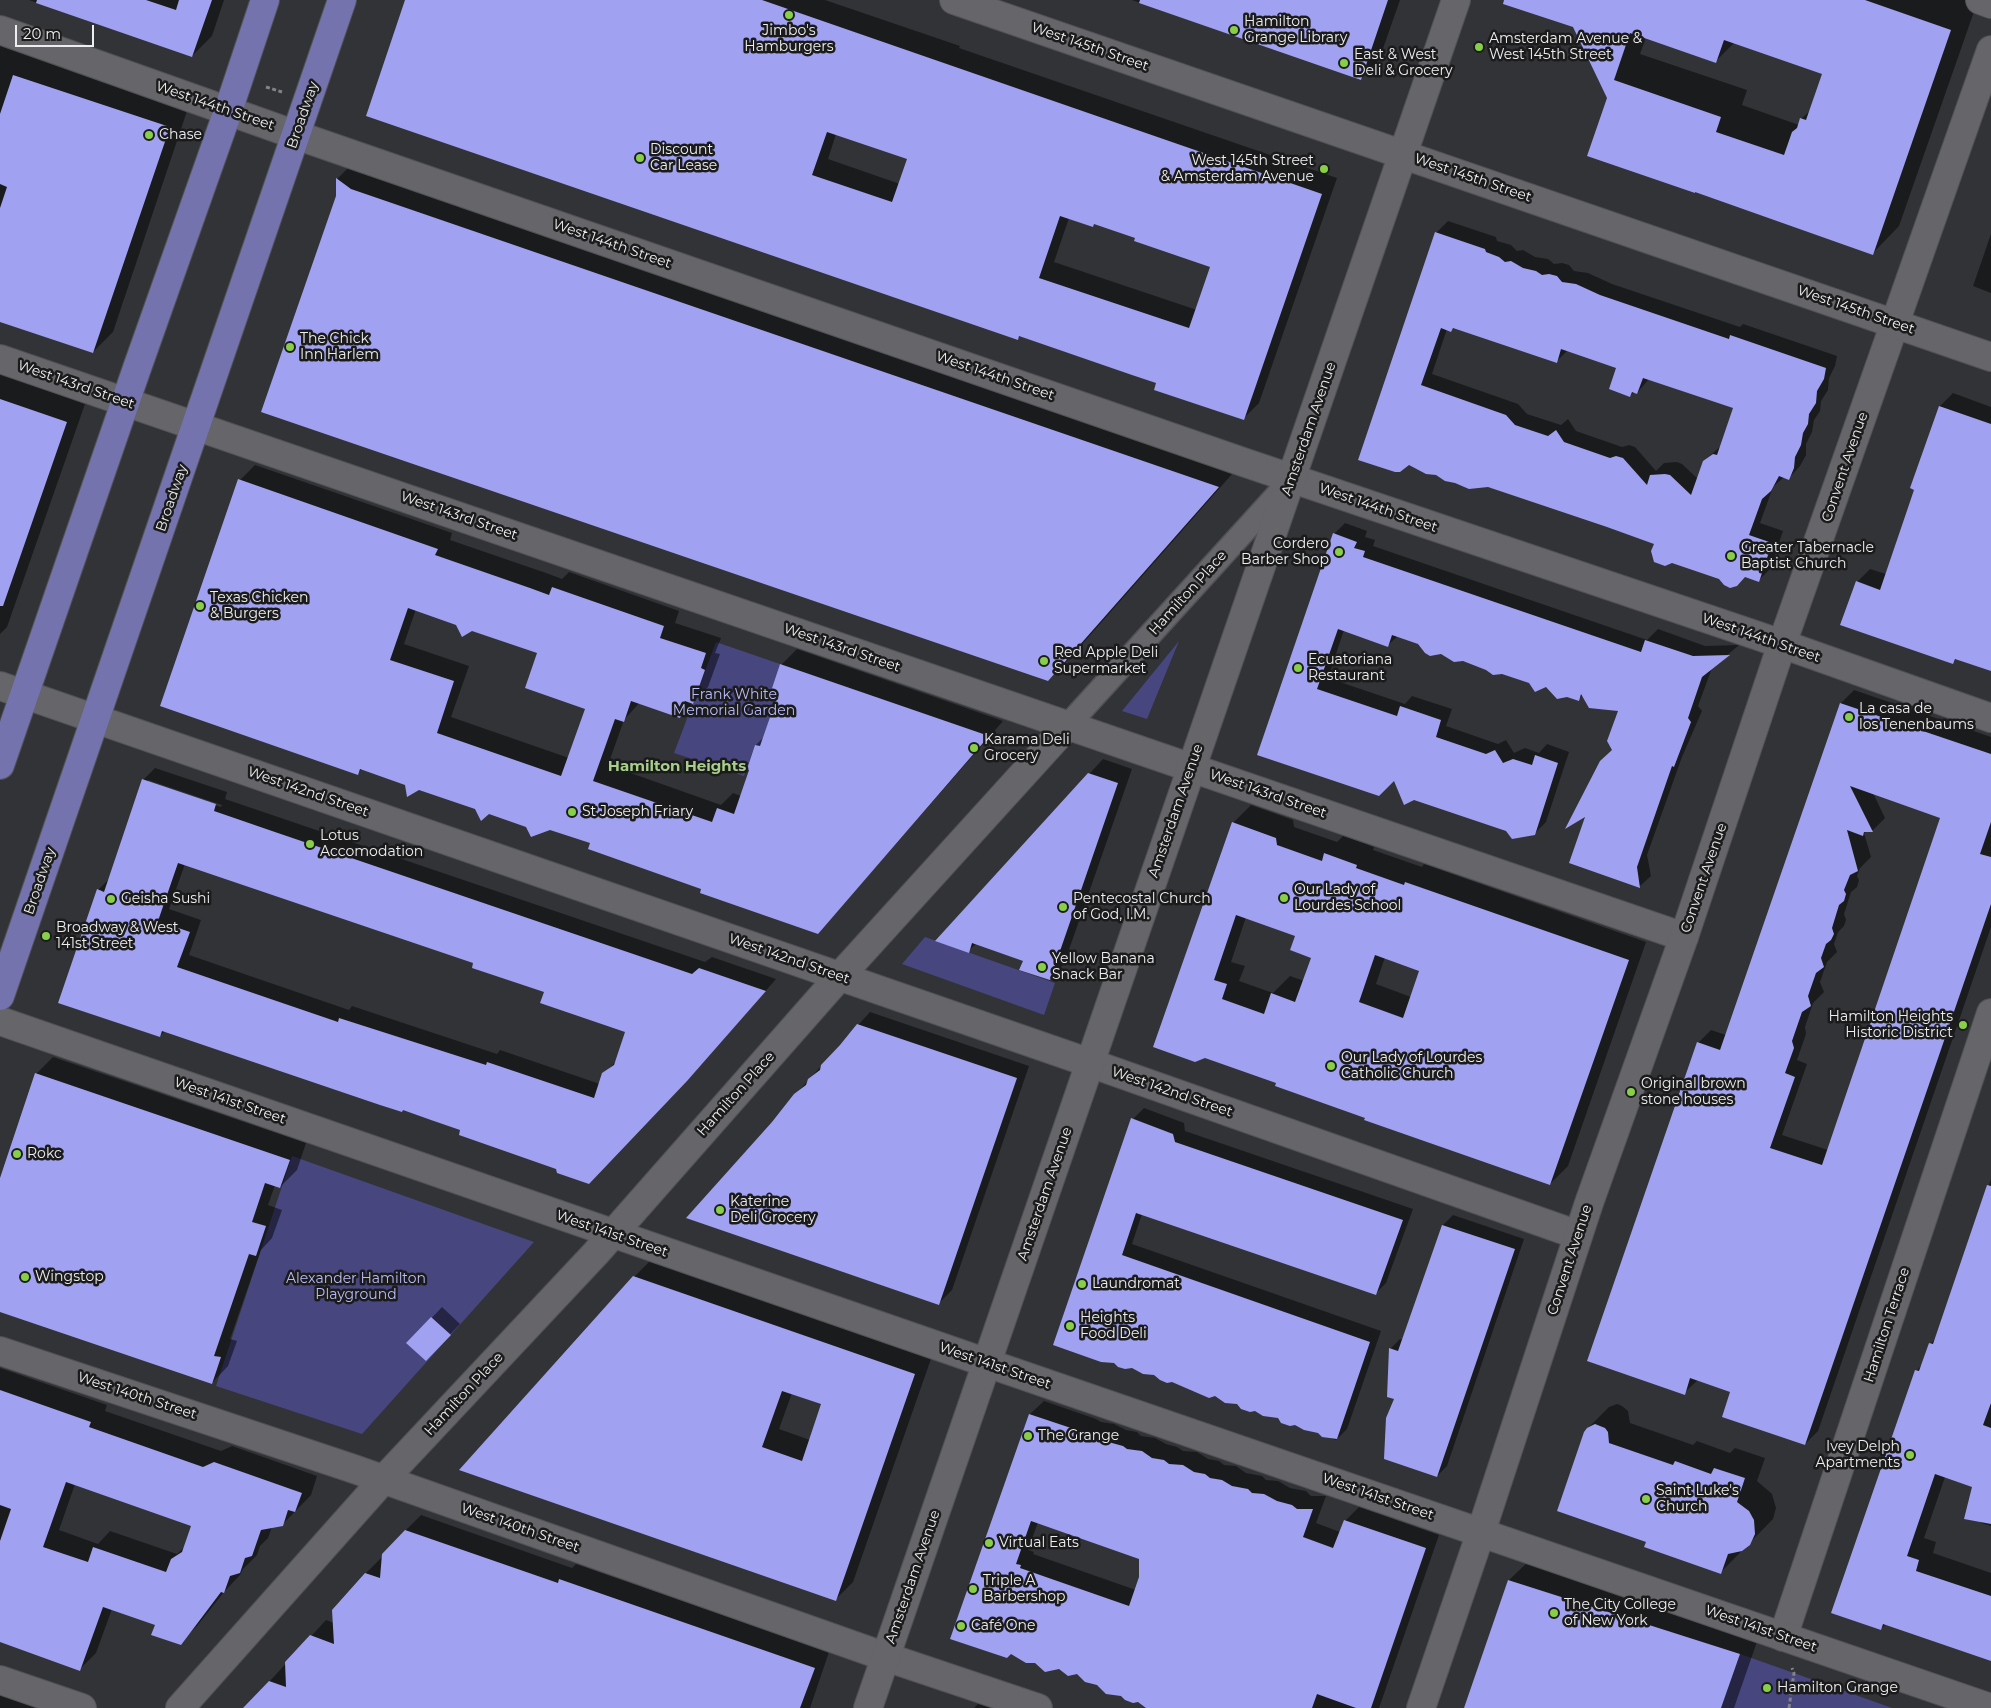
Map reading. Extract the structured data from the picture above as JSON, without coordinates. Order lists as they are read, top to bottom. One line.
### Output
{"streets":{"main road":["Broadway"],"street":["West 145th Street","West 144th Street","West 143rd Street","Amsterdam Avenue","Convent Avenue","Hamilton Place","West 142nd Street","West 141st Street","Hamilton Terrace","West 140th Street"]},"crossings":[["West 145th Street","Amsterdam Avenue"],["West 145th Street","Convent Avenue"],["West 144th Street","Broadway"],["West 144th Street","Amsterdam Avenue"],["West 144th Street","Convent Avenue"],["West 144th Street","Hamilton Place"],["Broadway","West 143rd Street"],["Broadway","West 142nd Street"],["West 143rd Street","Amsterdam Avenue"],["West 143rd Street","Convent Avenue"],["West 143rd Street","Hamilton Place"],["Amsterdam Avenue","Hamilton Place"],["Amsterdam Avenue","West 142nd Street"],["Amsterdam Avenue","West 141st Street"],["Amsterdam Avenue","West 140th Street"],["Convent Avenue","West 142nd Street"],["Convent Avenue","West 141st Street"],["Hamilton Place","West 142nd Street"],["Hamilton Place","West 141st Street"],["Hamilton Place","West 140th Street"],["West 141st Street","Hamilton Terrace"]],"districts":["Hamilton Heights"],"parks":["Frank White Memorial Garden","Alexander Hamilton Playground"],"places":["Jimbo's Hamburgers","Hamilton Grange Library","Amsterdam Avenue & West 145th Street","East & West Deli & Grocery","Chase","Discount Car Lease","West 145th Street & Amsterdam Avenue","The Chick Inn Harlem","Cordero Barber Shop","Greater Tabernacle Baptist Church","Texas Chicken & Burgers","Red Apple Deli Supermarket","Ecuatoriana Restaurant","La casa de los Tenenbaums","Karama Deli Grocery","St Joseph Friary","Lotus Accomodation","Our Lady of Lourdes School","Geisha Sushi","Pentecostal Church of God, I.M.","Broadway & West 141st Street","Yellow Banana Snack Bar","Hamilton Heights Historic District","Our Lady of Lourdes Catholic Church","Original brown stone houses","Rokc","Katerine Deli Grocery","Wingstop","Laundromat","Heights Food Deli","The Grange","Ivey Delph Apartments","Saint Luke's Church","Virtual Eats","Triple A Barbershop","The City College of New York","Café One","Hamilton Grange"],"scale_bar":"20 m"}
